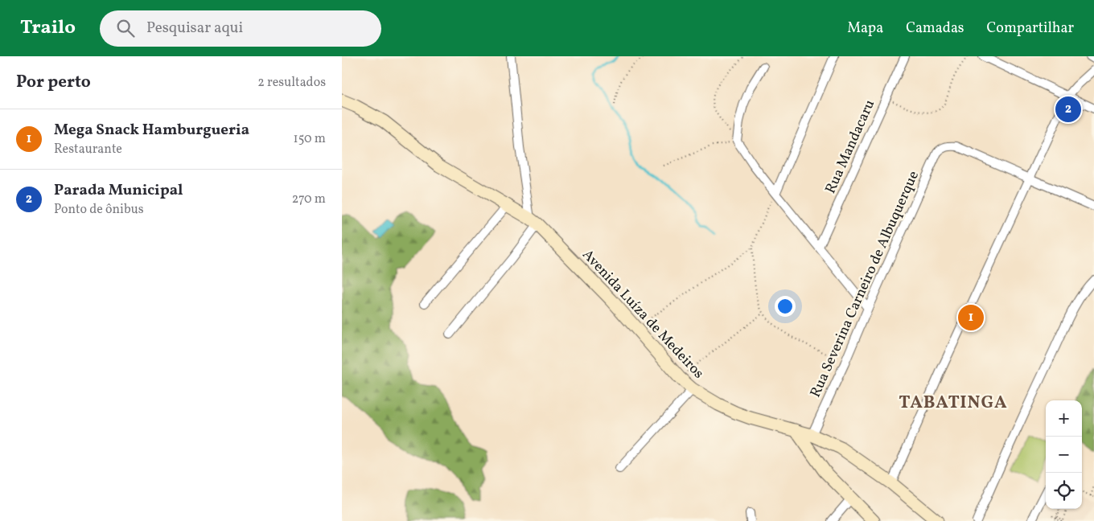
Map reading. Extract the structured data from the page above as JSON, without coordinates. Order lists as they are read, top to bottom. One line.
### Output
{"streets":{"street":["Rua Mandacaru","Rua Severina Carneiro de Albuquerque","Avenida Luíza de Medeiros"]},"crossings":[["Rua Severina Carneiro de Albuquerque","Avenida Luíza de Medeiros"]],"districts":["TABATINGA"],"page":{"header":"Trailo","search":"Pesquisar aqui","nav":["Mapa","Camadas","Compartilhar"],"heading":["Por perto","2 resultados"],"pins":["2","1"],"list":[{"mark":"1","name":"Mega Snack Hamburgueria","note":"Restaurante","value":"150 m"},{"mark":"2","name":"Parada Municipal","note":"Ponto de ônibus","value":"270 m"}],"map_buttons":["+","−"]}}
